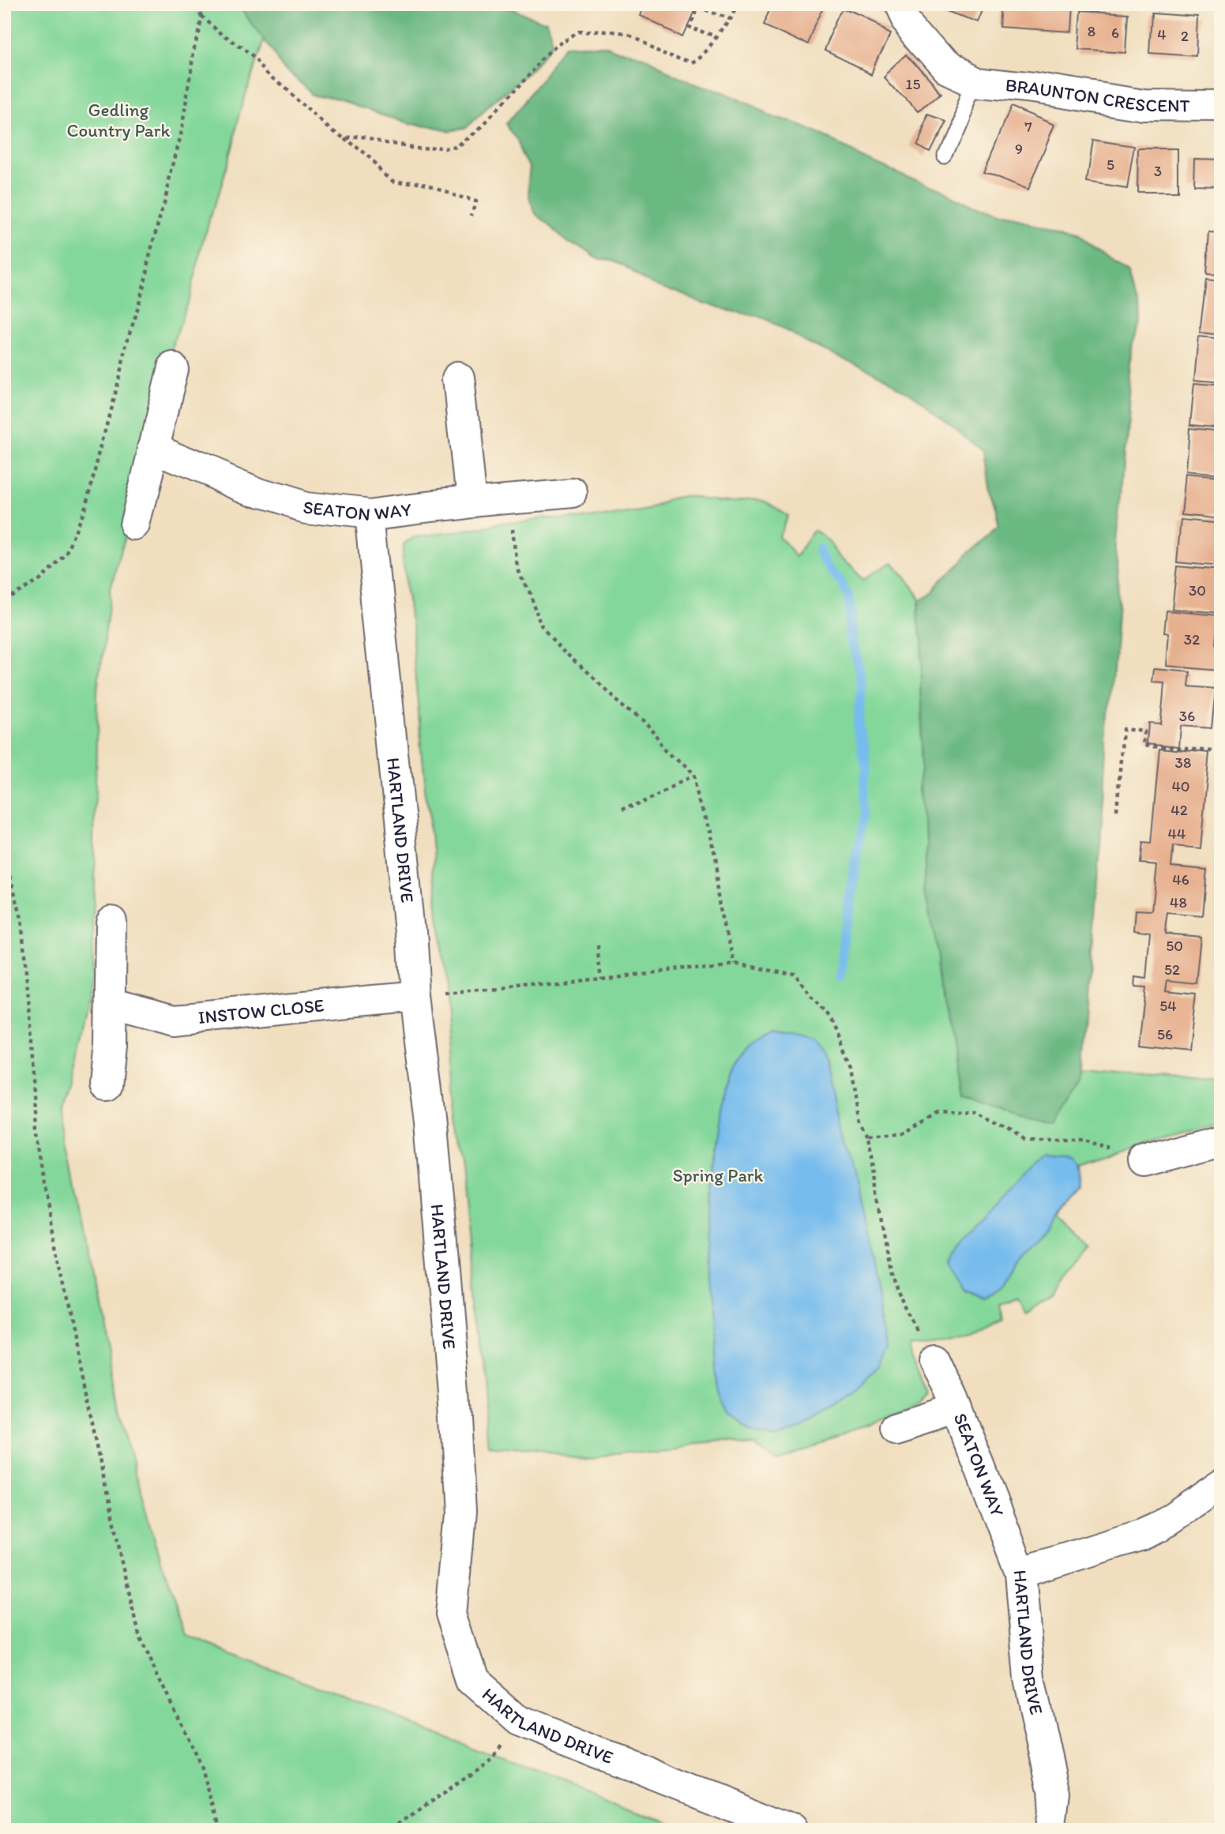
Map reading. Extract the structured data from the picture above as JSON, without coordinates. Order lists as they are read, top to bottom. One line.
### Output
{"streets":{"street":["BRAUNTON CRESCENT","SEATON WAY","HARTLAND DRIVE","INSTOW CLOSE"]},"crossings":[["SEATON WAY","HARTLAND DRIVE"],["HARTLAND DRIVE","INSTOW CLOSE"]],"parks":["Gedling Country Park","Spring Park"],"house_numbers":["8","6","4","2","15","7","9","5","3","30","32","36","38","40","42","44","46","48","50","52","54","56"]}
